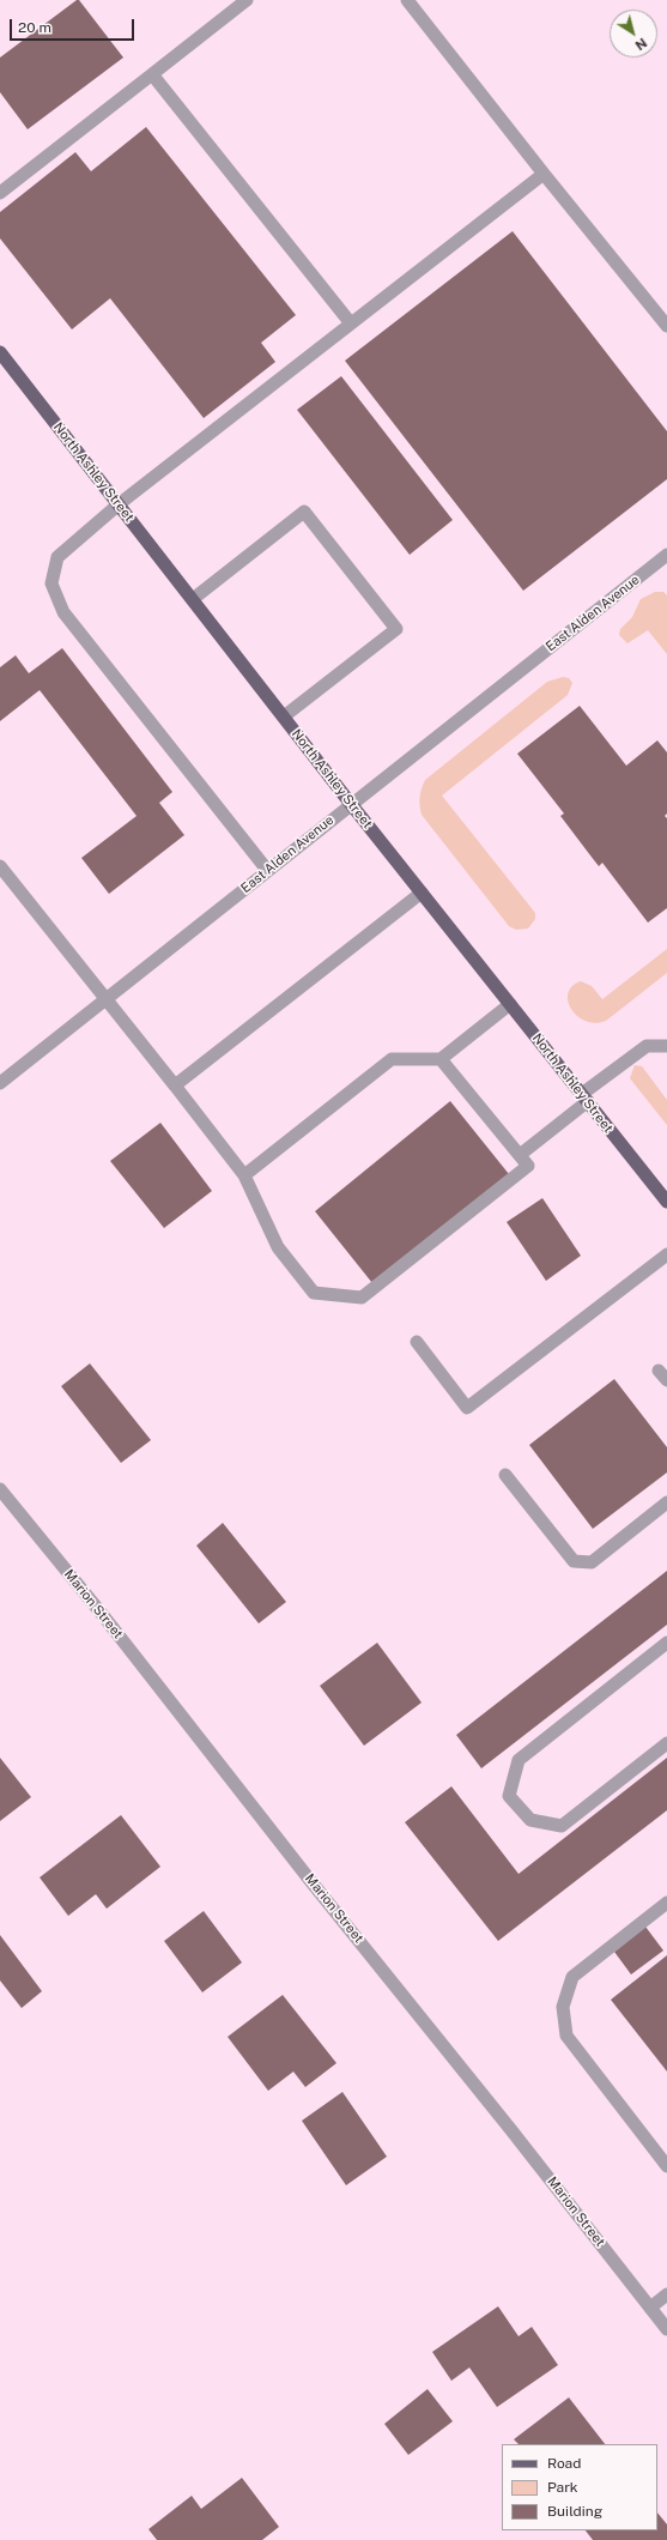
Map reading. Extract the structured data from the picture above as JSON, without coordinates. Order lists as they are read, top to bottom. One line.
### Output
{"streets":{"main road":["North Ashley Street"],"street":["East Alden Avenue","Marion Street"]},"crossings":[["North Ashley Street","East Alden Avenue"]],"legend":["Road","Park","Building"],"scale_bar":"20 m","north":"bottom right"}
